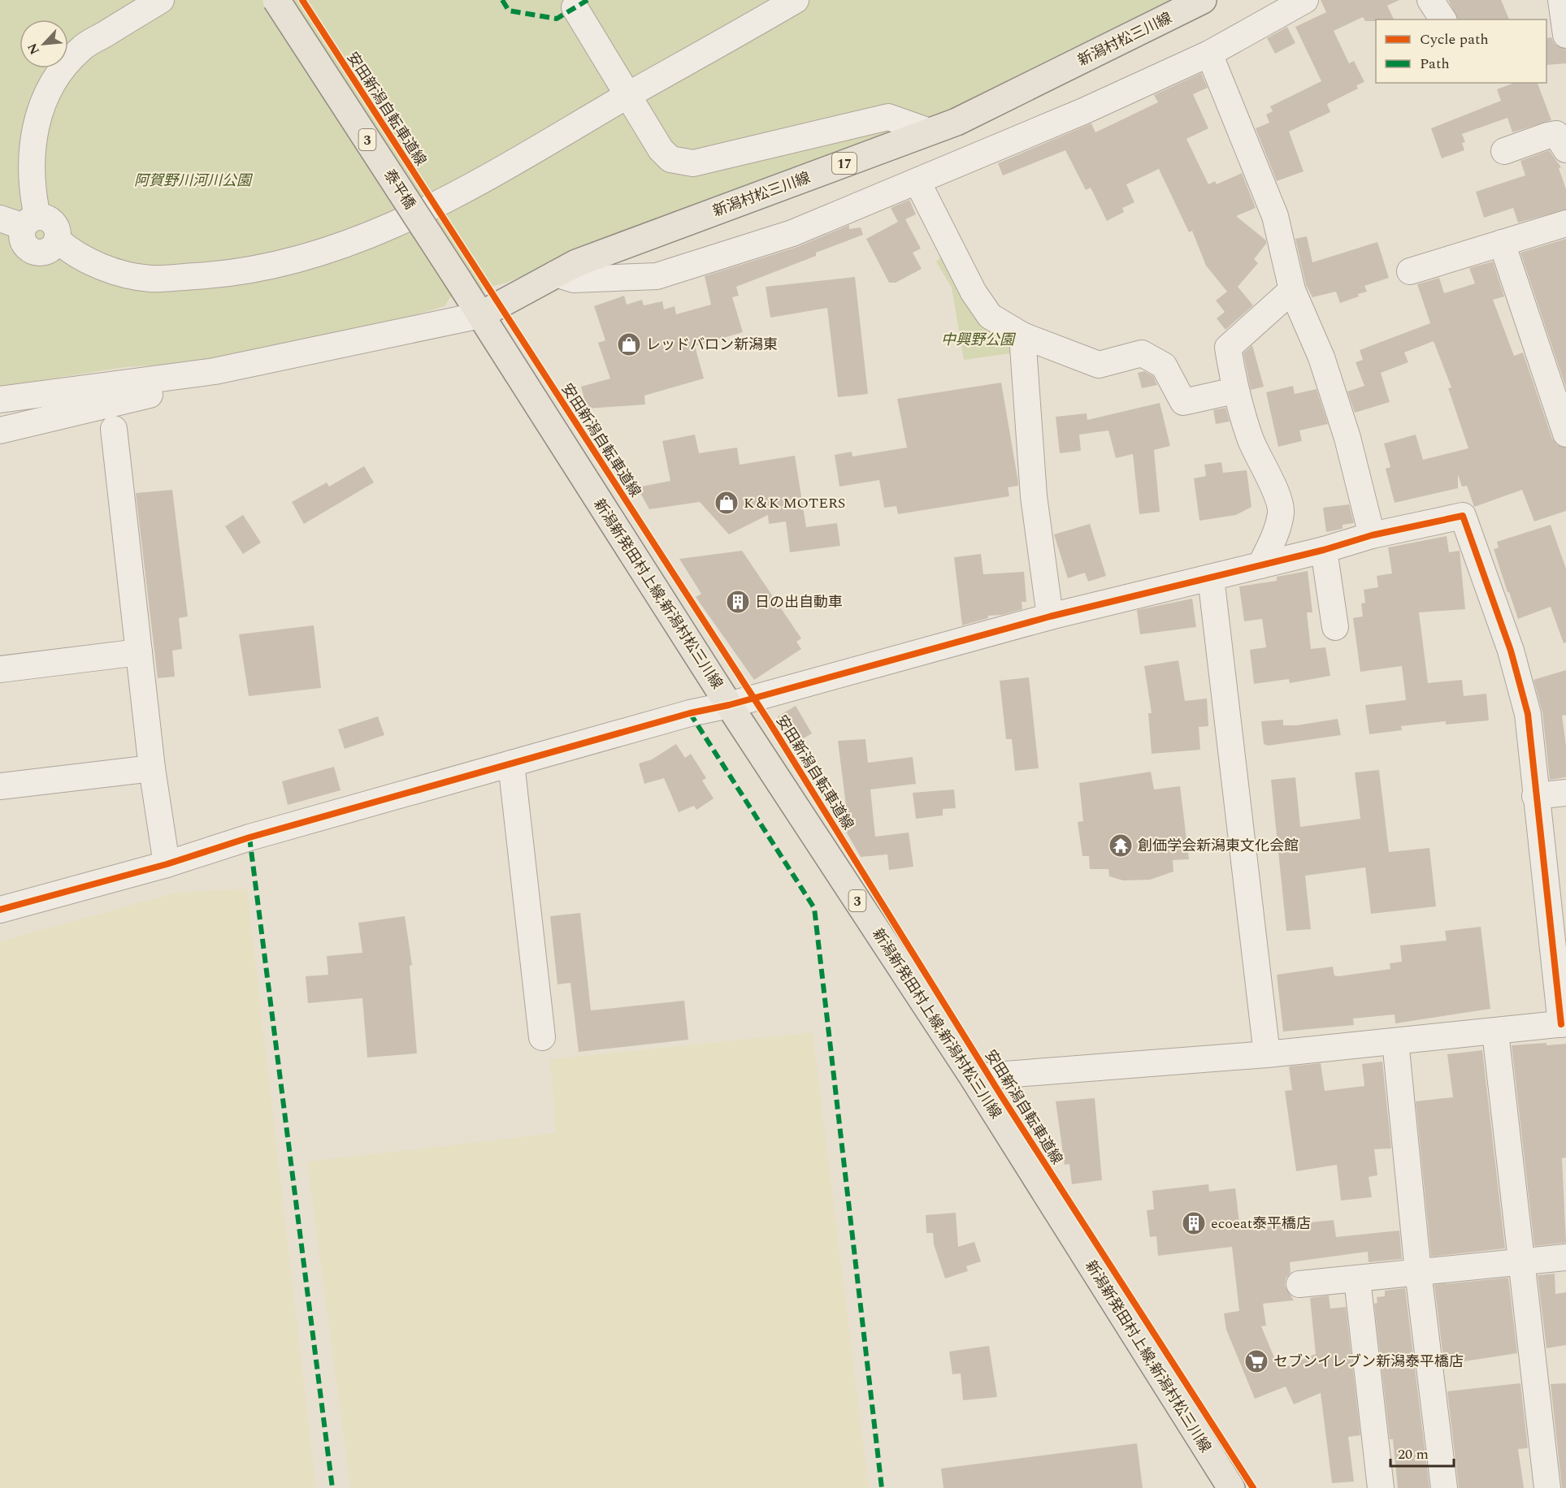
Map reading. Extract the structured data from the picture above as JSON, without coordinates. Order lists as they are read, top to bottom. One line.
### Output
{"streets":{"main road":["新潟村松三川線","3","17","泰平橋","新潟新発田村上線;新潟村松三川線"],"cycle path":["安田新潟自転車道線"]},"crossings":[["新潟村松三川線","泰平橋"],["新潟村松三川線","新潟新発田村上線;新潟村松三川線"],["泰平橋","新潟新発田村上線;新潟村松三川線"]],"parks":["阿賀野川河川公園","中興野公園"],"places":{"shop":["レッドバロン新潟東","K＆K MOTERS"],"building":["日の出自動車","ecoeat泰平橋店"],"temple":["創価学会新潟東文化会館"],"supermarket":["セブンイレブン新潟泰平橋店"]},"legend":["Cycle path","Path"],"scale_bar":"20 m","north":"bottom left"}
